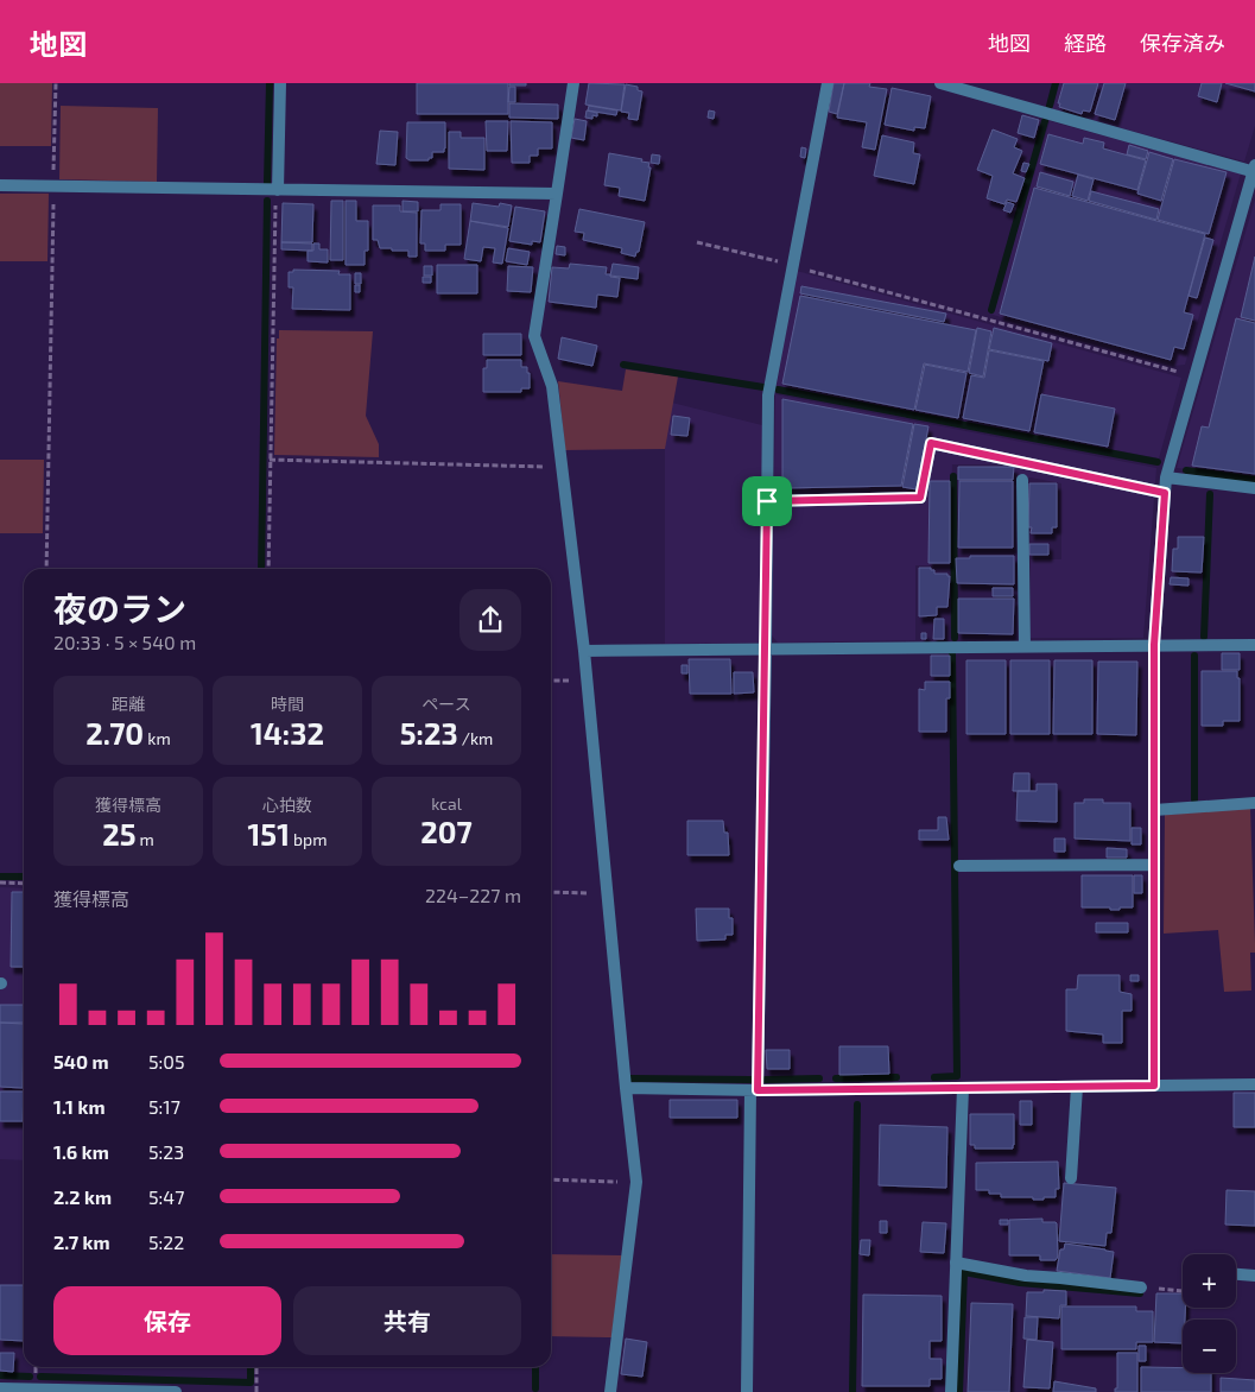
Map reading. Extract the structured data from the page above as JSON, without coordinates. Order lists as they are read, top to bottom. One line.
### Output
{"page":{"header":"地図","nav":["地図","経路","保存済み"],"heading":["夜のラン","20:33 · 5 × 540 m"],"stats":[["距離","2.70 km"],["時間","14:32"],["ペース","5:23 /km"],["獲得標高","25 m"],["心拍数","151 bpm"],["kcal","207"]],"chart":["獲得標高","224–227 m"],"list":[{"name":"540 m","note":"5:05"},{"name":"1.1 km","note":"5:17"},{"name":"1.6 km","note":"5:23"},{"name":"2.2 km","note":"5:47"},{"name":"2.7 km","note":"5:22"}],"map_buttons":["+","−"],"buttons":["保存","共有"]}}
